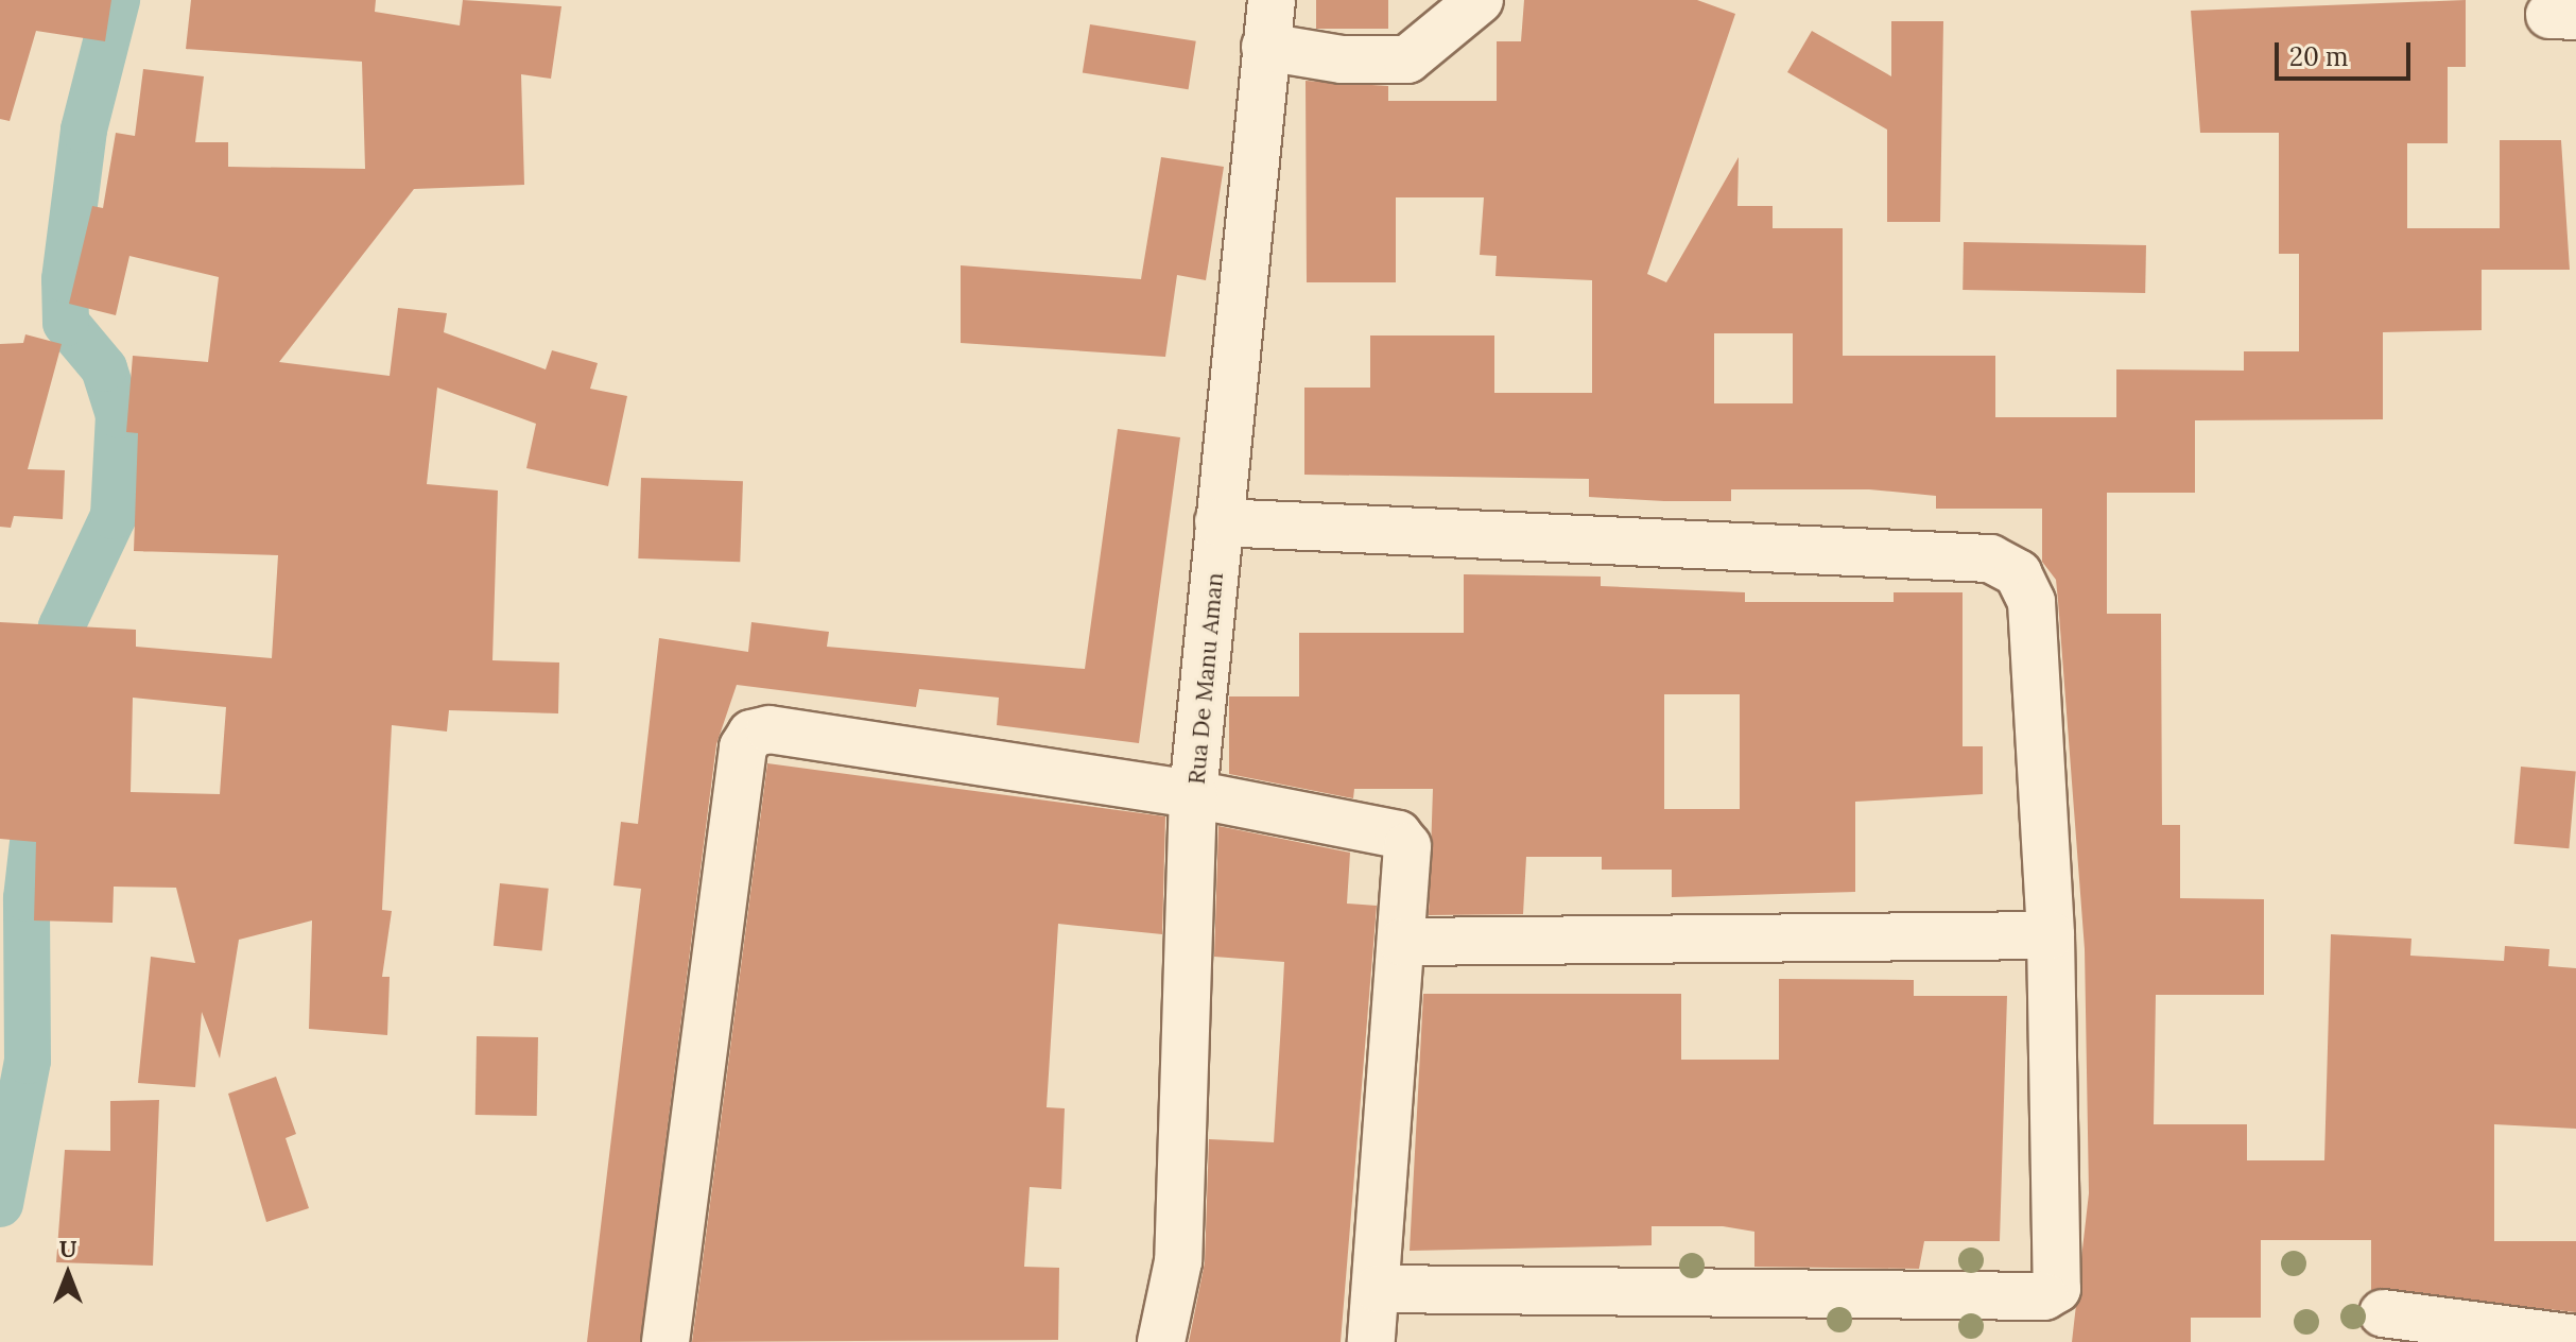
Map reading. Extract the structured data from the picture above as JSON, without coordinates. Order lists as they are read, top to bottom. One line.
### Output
{"streets":{"street":["Rua De Manu Aman"]},"scale_bar":"20 m","north":"top"}
